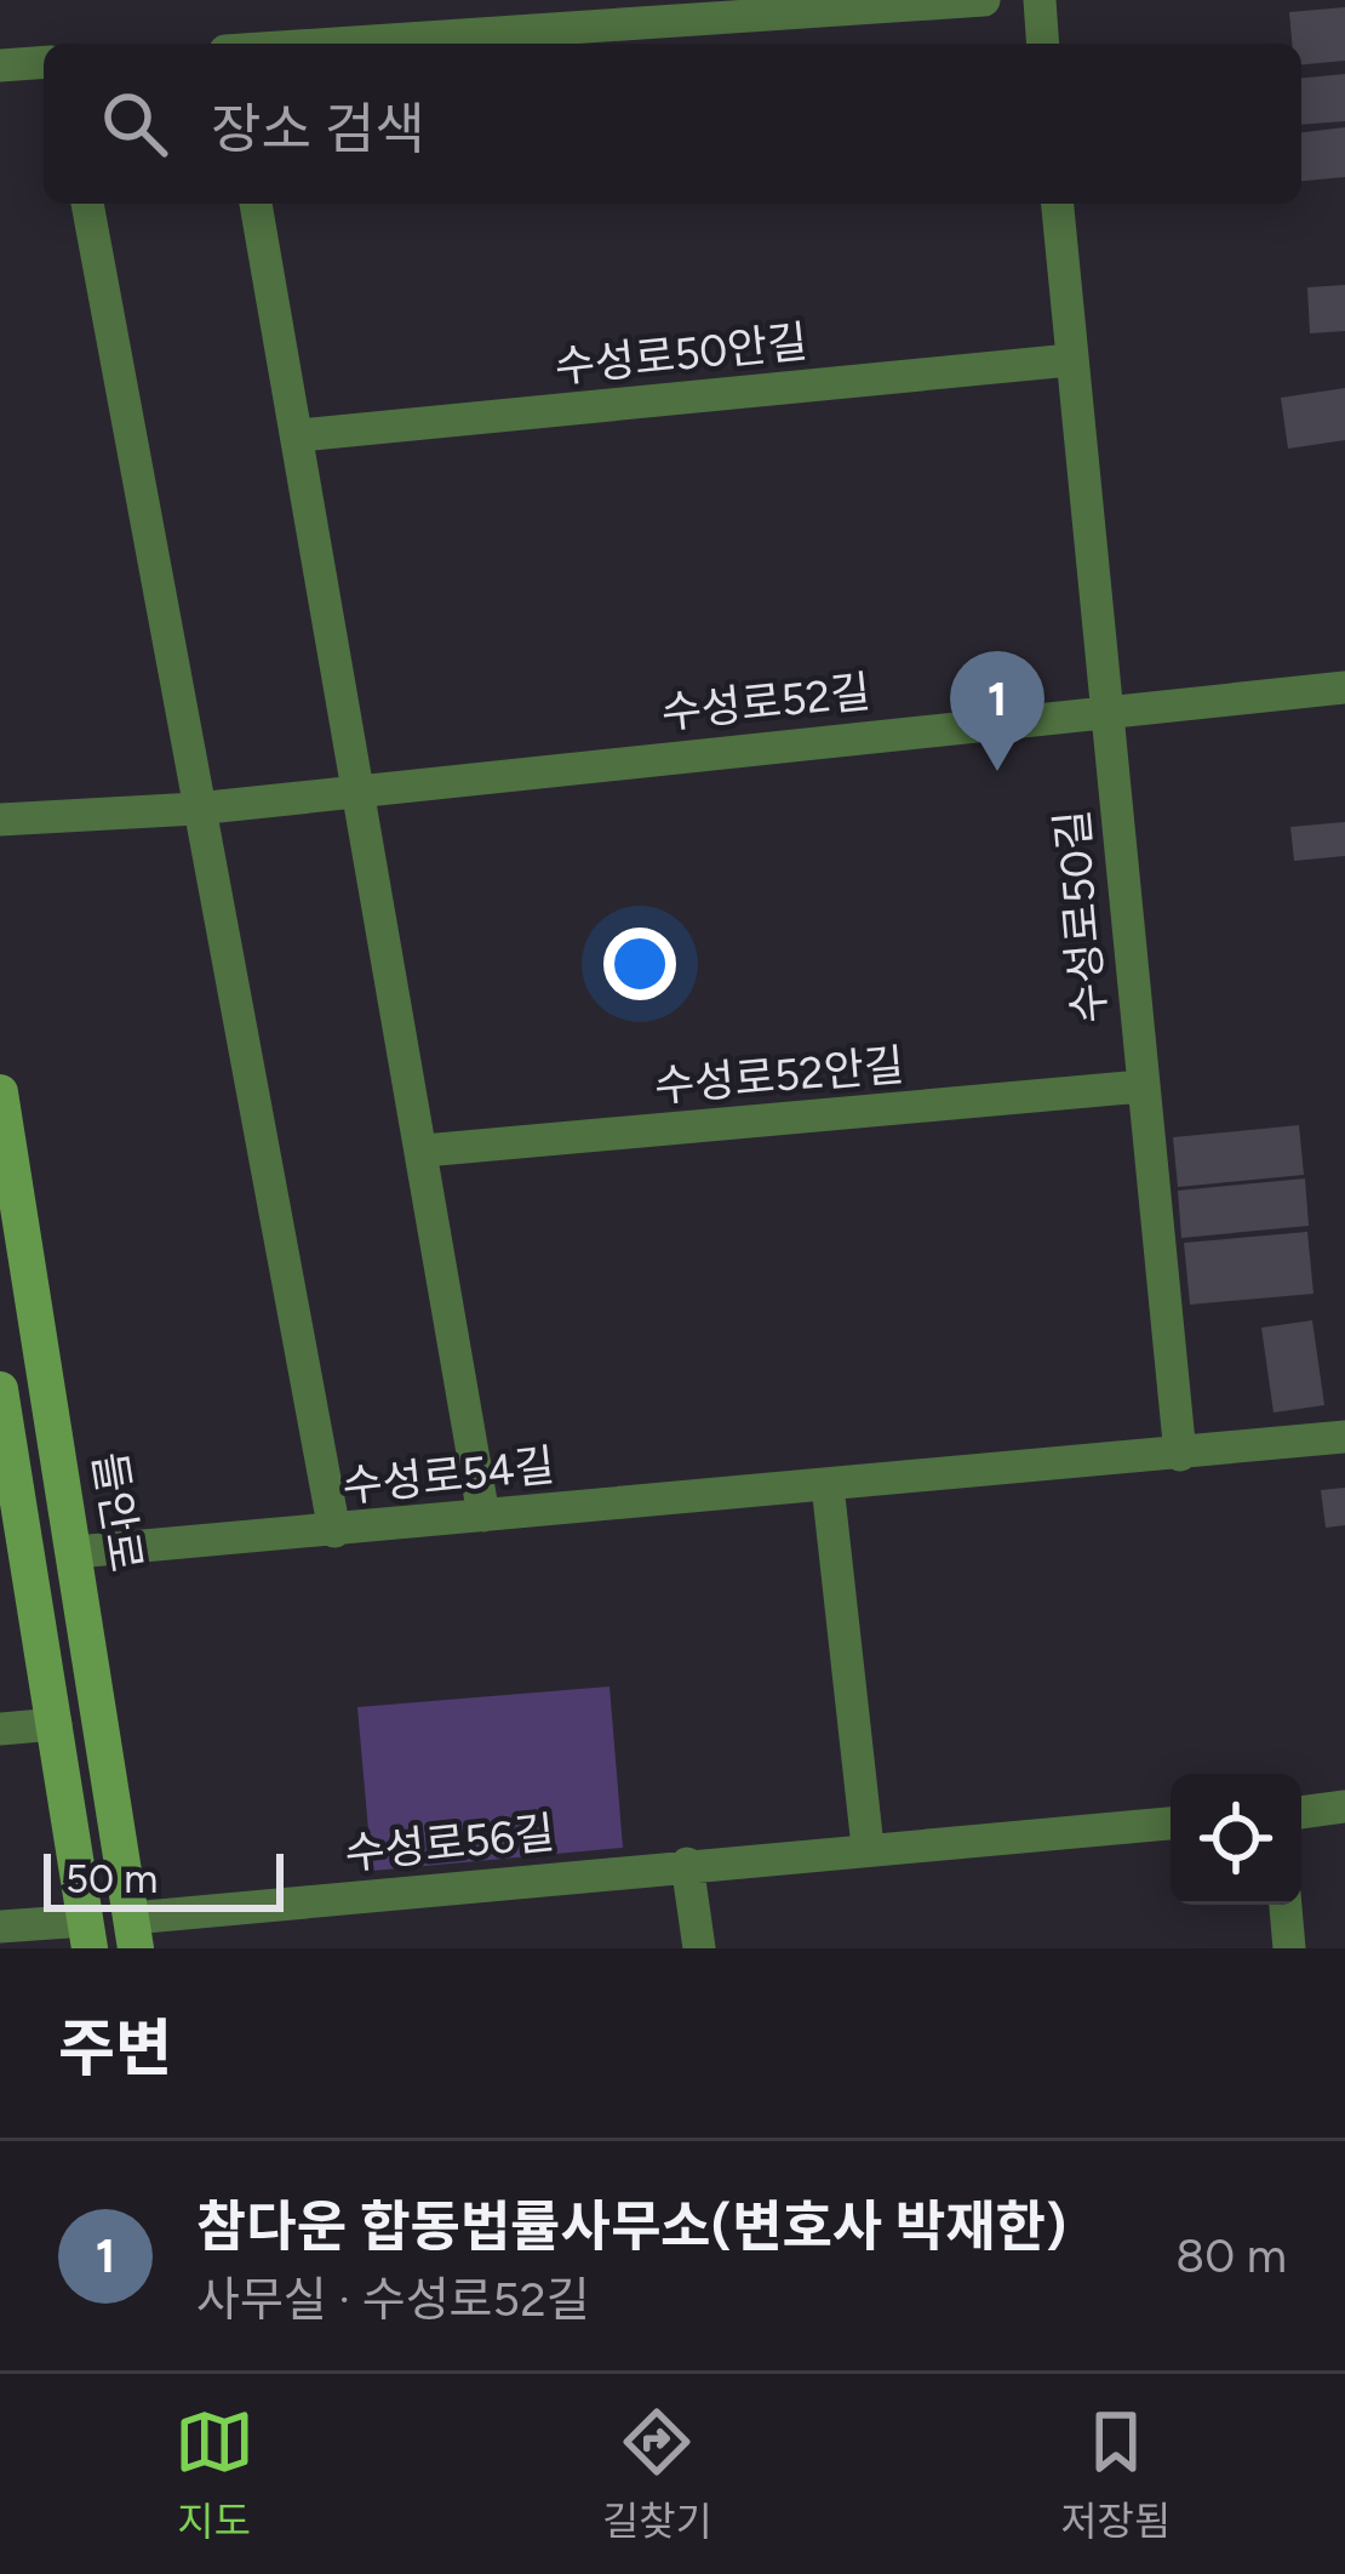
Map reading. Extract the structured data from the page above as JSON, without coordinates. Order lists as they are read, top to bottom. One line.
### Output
{"streets":{"main road":["들안로"],"street":["수성로50안길","수성로52길","수성로50길","수성로52안길","수성로54길","수성로56길"]},"crossings":[["수성로50안길","수성로50길"],["수성로52길","수성로50길"],["수성로50길","수성로52안길"],["수성로50길","수성로54길"],["수성로54길","들안로"],["들안로","수성로56길"]],"scale_bar":"50 m","page":{"search":"장소 검색","pins":"1","scale":"50 m","heading":"주변","list":[{"mark":"1","name":"참다운 합동법률사무소(변호사 박재한)","note":"사무실 · 수성로52길","value":"80 m"}],"nav":["지도","길찾기","저장됨"]}}
